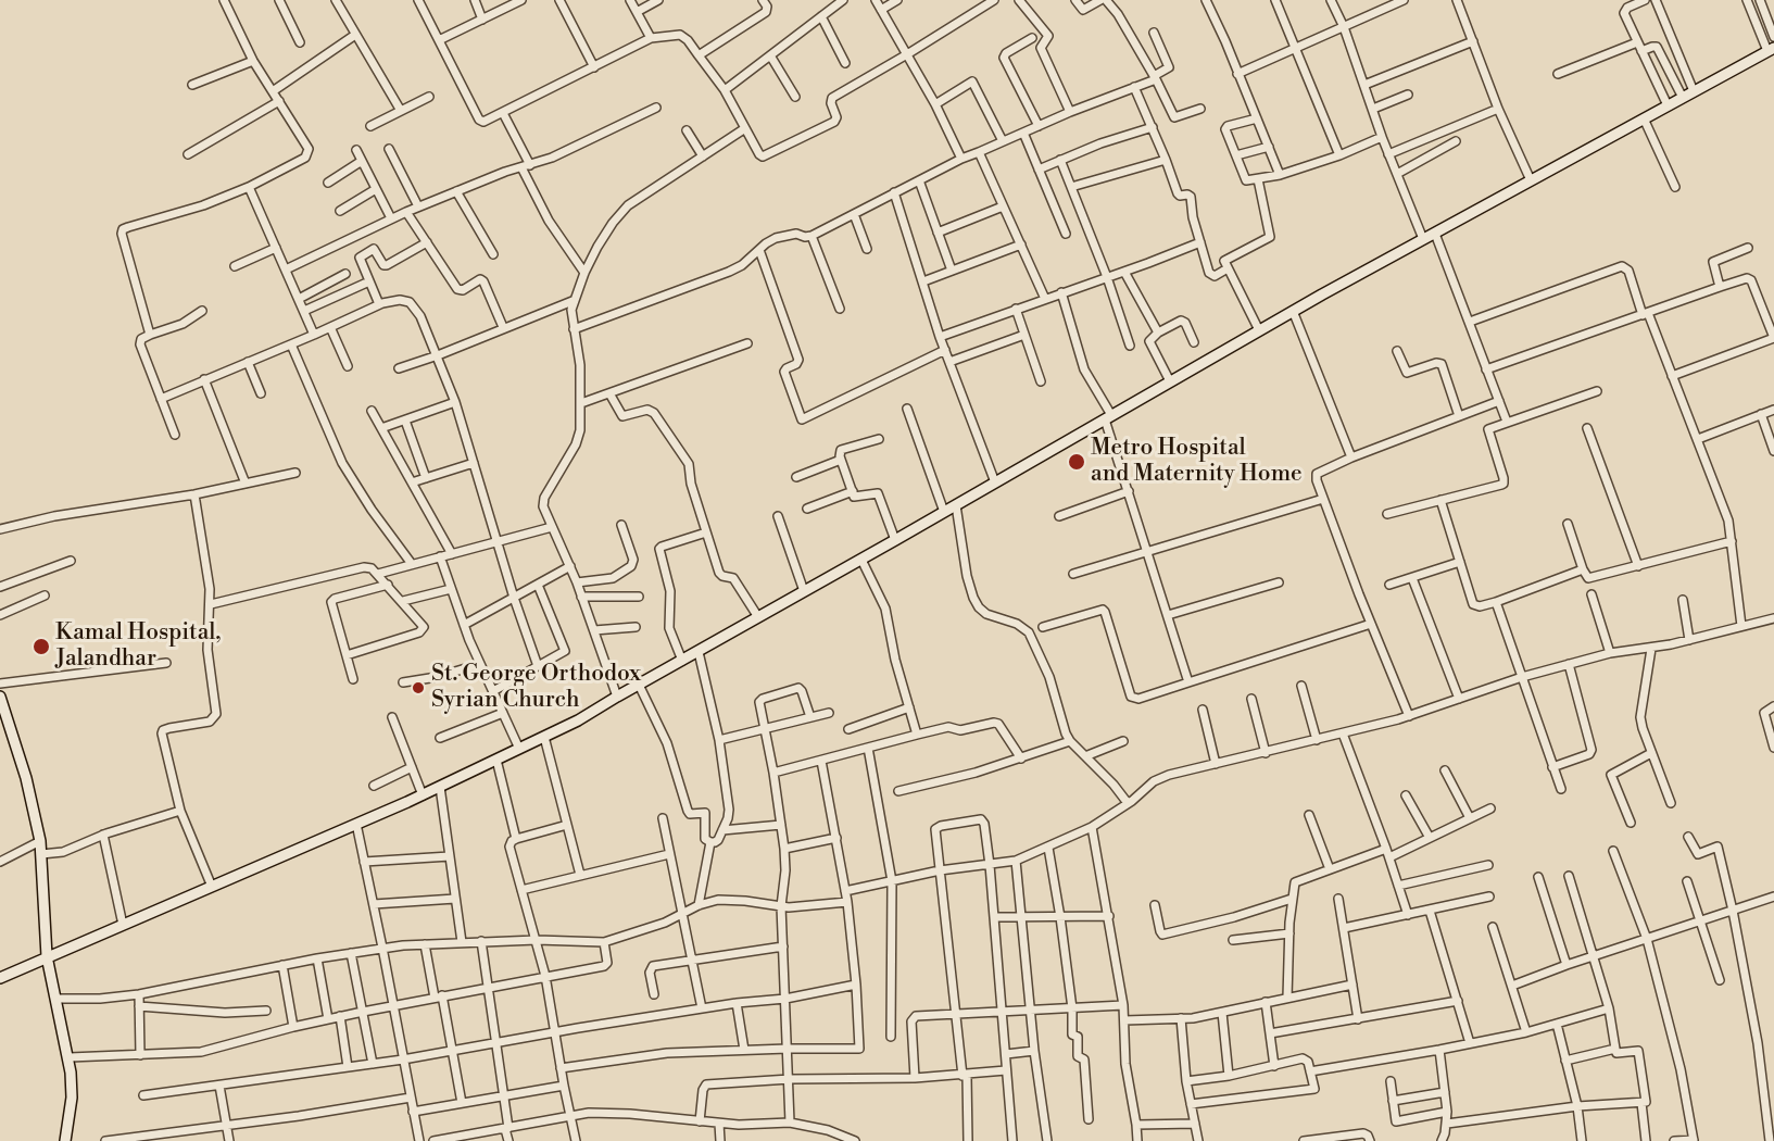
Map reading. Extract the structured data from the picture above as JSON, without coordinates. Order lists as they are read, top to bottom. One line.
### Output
{"places":["Metro Hospital and Maternity Home","Kamal Hospital, Jalandhar","St. George Orthodox Syrian Church"]}
